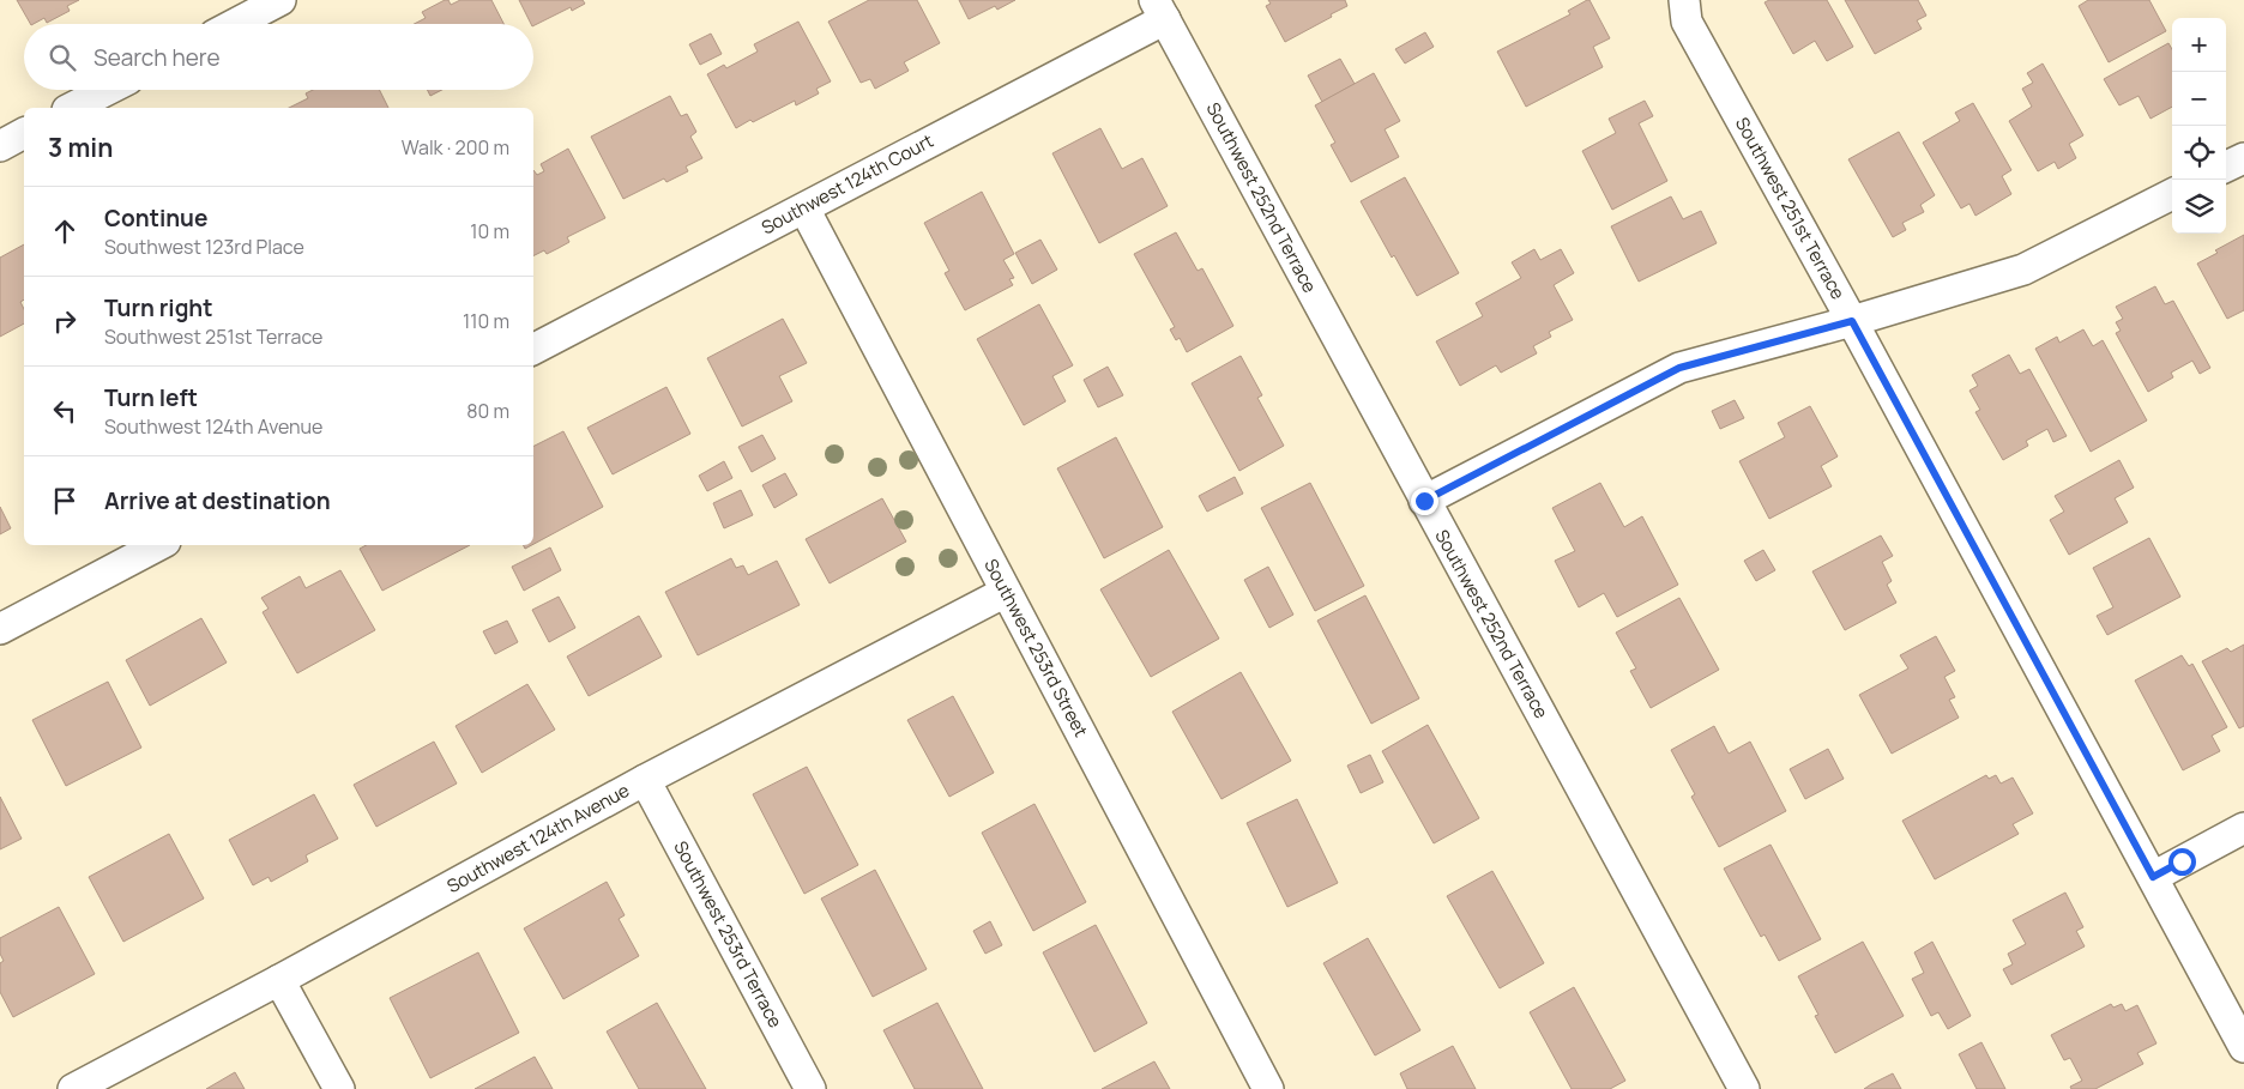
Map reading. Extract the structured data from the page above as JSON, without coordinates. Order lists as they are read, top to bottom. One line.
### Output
{"streets":{"street":["Southwest 124th Court","Southwest 252nd Terrace","Southwest 251st Terrace","Southwest 253rd Street","Southwest 124th Avenue","Southwest 253rd Terrace"]},"crossings":[["Southwest 124th Court","Southwest 252nd Terrace"],["Southwest 124th Court","Southwest 253rd Street"],["Southwest 253rd Street","Southwest 124th Avenue"],["Southwest 124th Avenue","Southwest 253rd Terrace"]],"page":{"map_buttons":["+","−"],"search":"Search here","heading":["3 min","Walk · 200 m"],"list":[["Continue","Southwest 123rd Place","10 m"],["Turn right","Southwest 251st Terrace","110 m"],["Turn left","Southwest 124th Avenue","80 m"],"Arrive at destination"]}}
